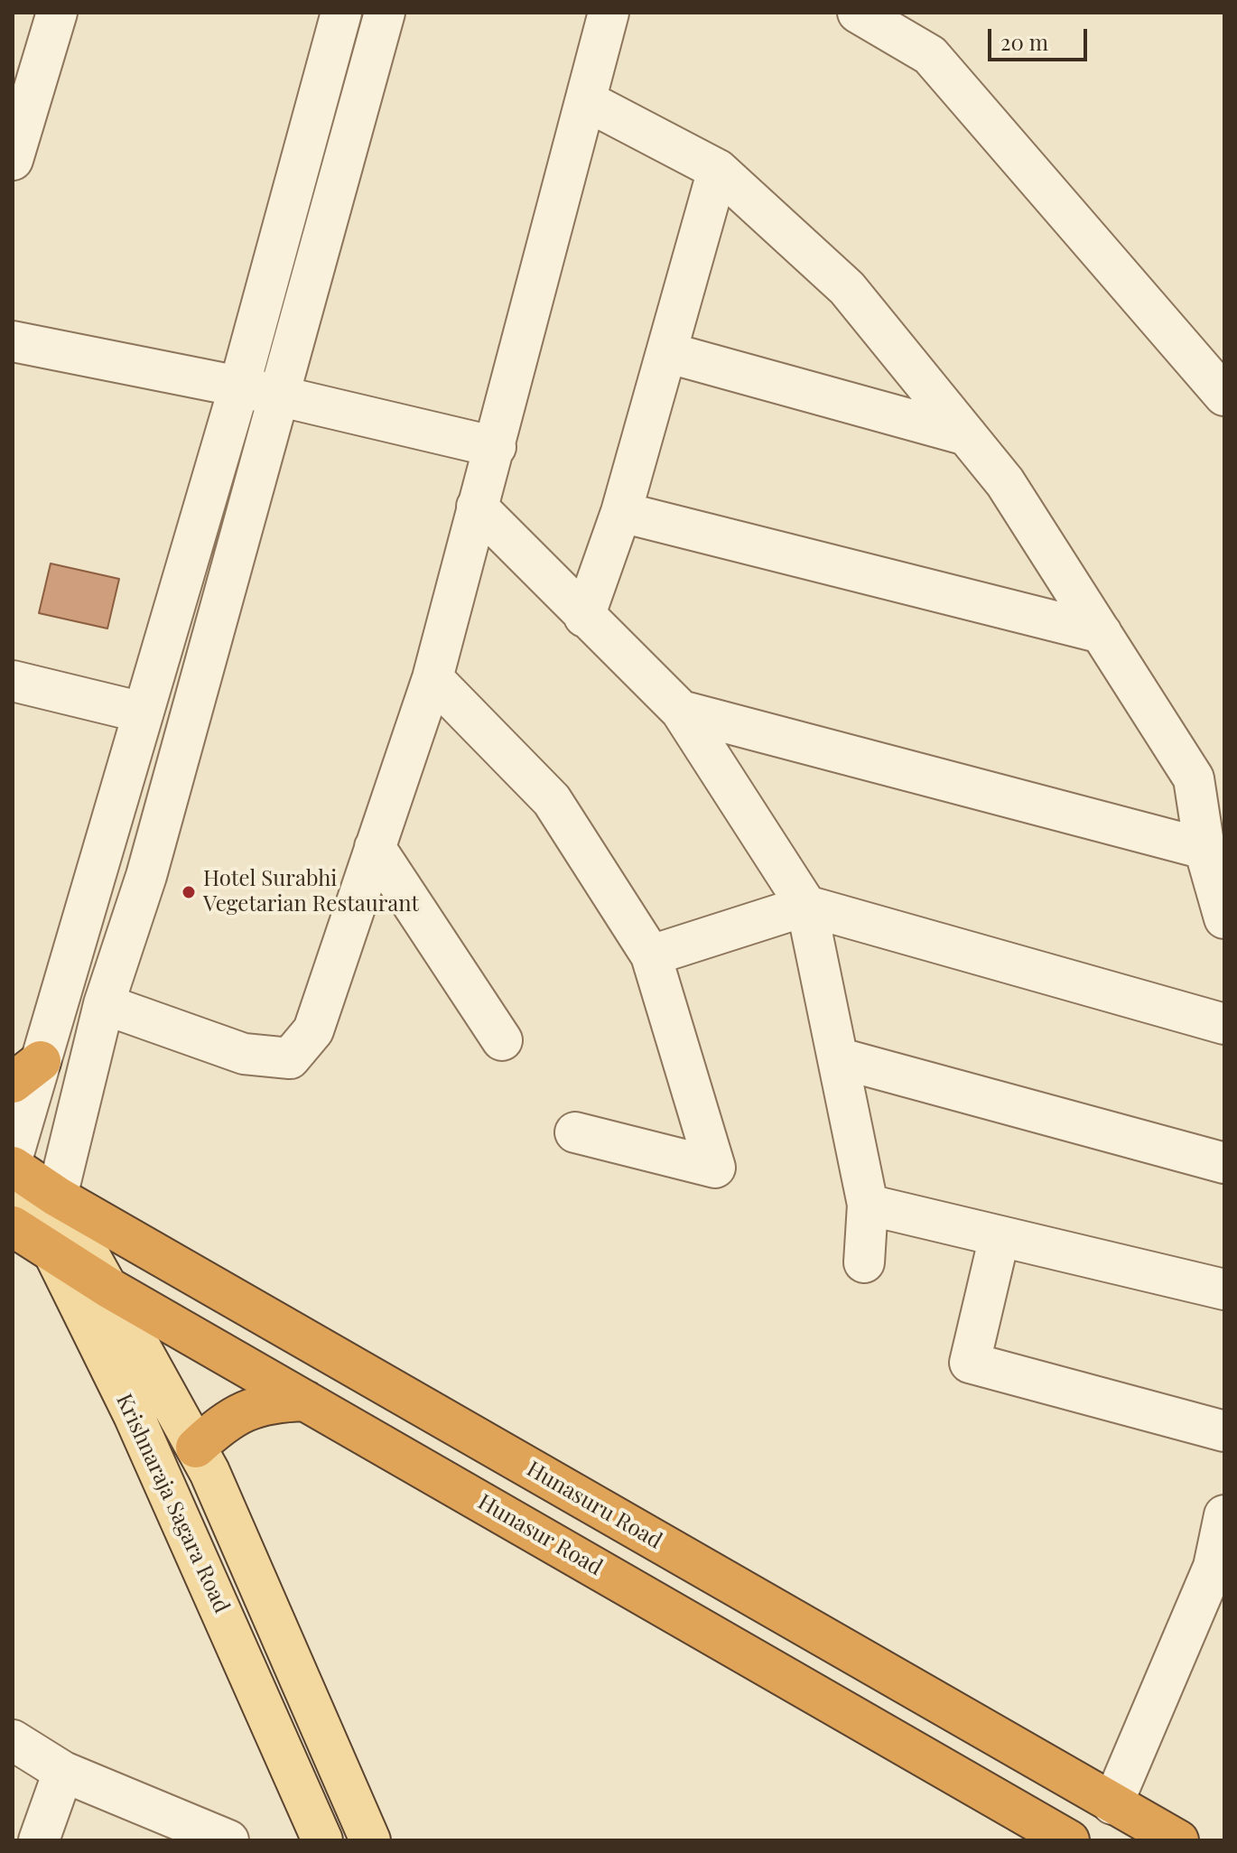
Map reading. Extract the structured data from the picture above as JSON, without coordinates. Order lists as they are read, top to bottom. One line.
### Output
{"streets":{"highway":["Hunasuru Road","Hunasur Road"],"main road":["Krishnaraja Sagara Road"]},"crossings":[["Krishnaraja Sagara Road","Hunasuru Road"],["Krishnaraja Sagara Road","Hunasur Road"]],"places":["Hotel Surabhi Vegetarian Restaurant"],"scale_bar":"20 m"}
